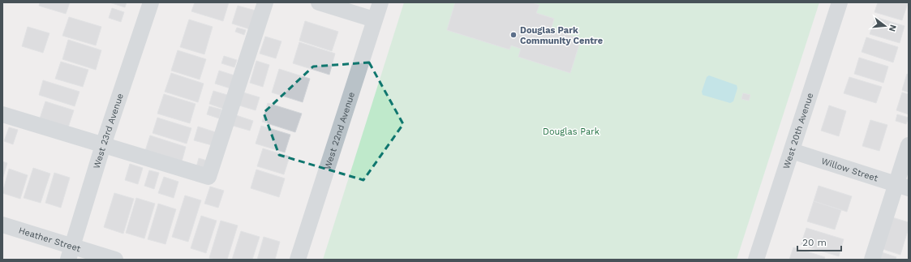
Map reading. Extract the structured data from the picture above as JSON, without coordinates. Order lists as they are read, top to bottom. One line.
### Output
{"streets":{"street":["West 23rd Avenue","West 22nd Avenue","West 20th Avenue","Willow Street","Heather Street"]},"crossings":[["West 23rd Avenue","Heather Street"],["West 20th Avenue","Willow Street"]],"parks":["Douglas Park"],"places":["Douglas Park Community Centre"],"scale_bar":"20 m","north":"right"}
